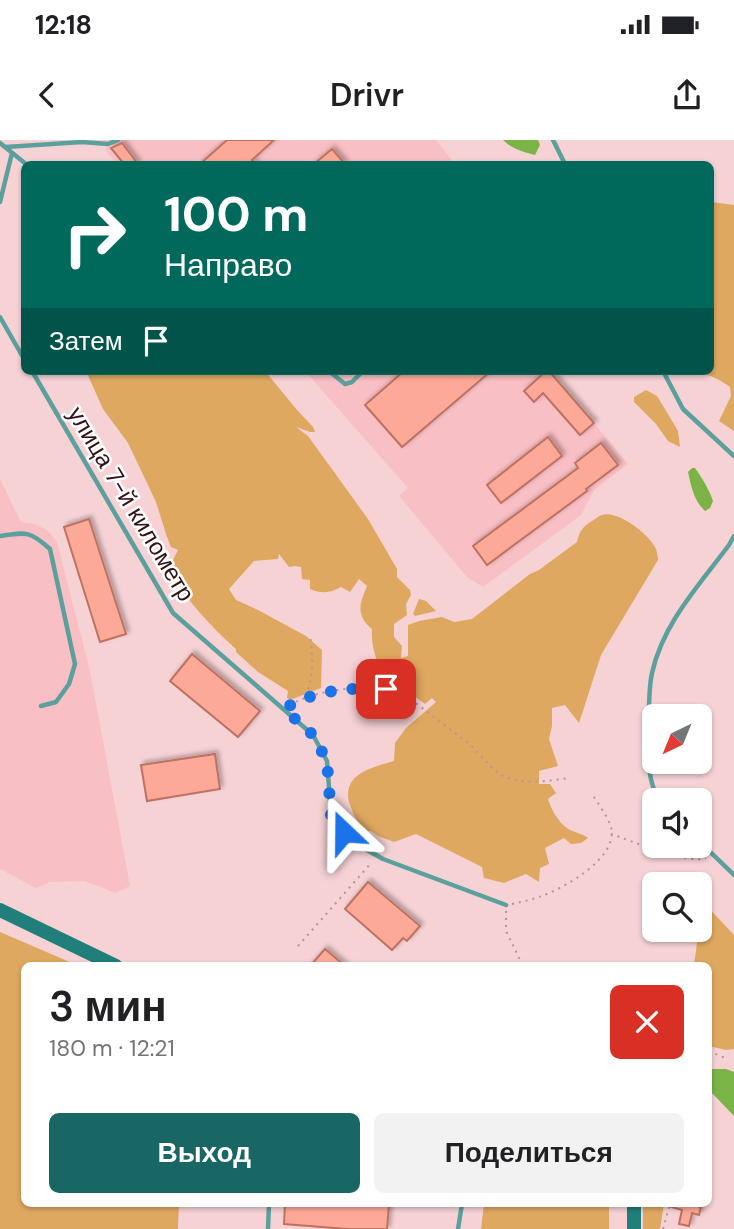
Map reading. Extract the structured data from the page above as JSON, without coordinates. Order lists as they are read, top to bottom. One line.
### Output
{"streets":{"lane":["улица 7-й километр"]},"north":"bottom left","page":{"status":"12:18","header":"Drivr","turn":["100 m","Направо"],"then":"Затем","heading":["3 мин","180 m · 12:21"],"buttons":["Выход","Поделиться"]}}
